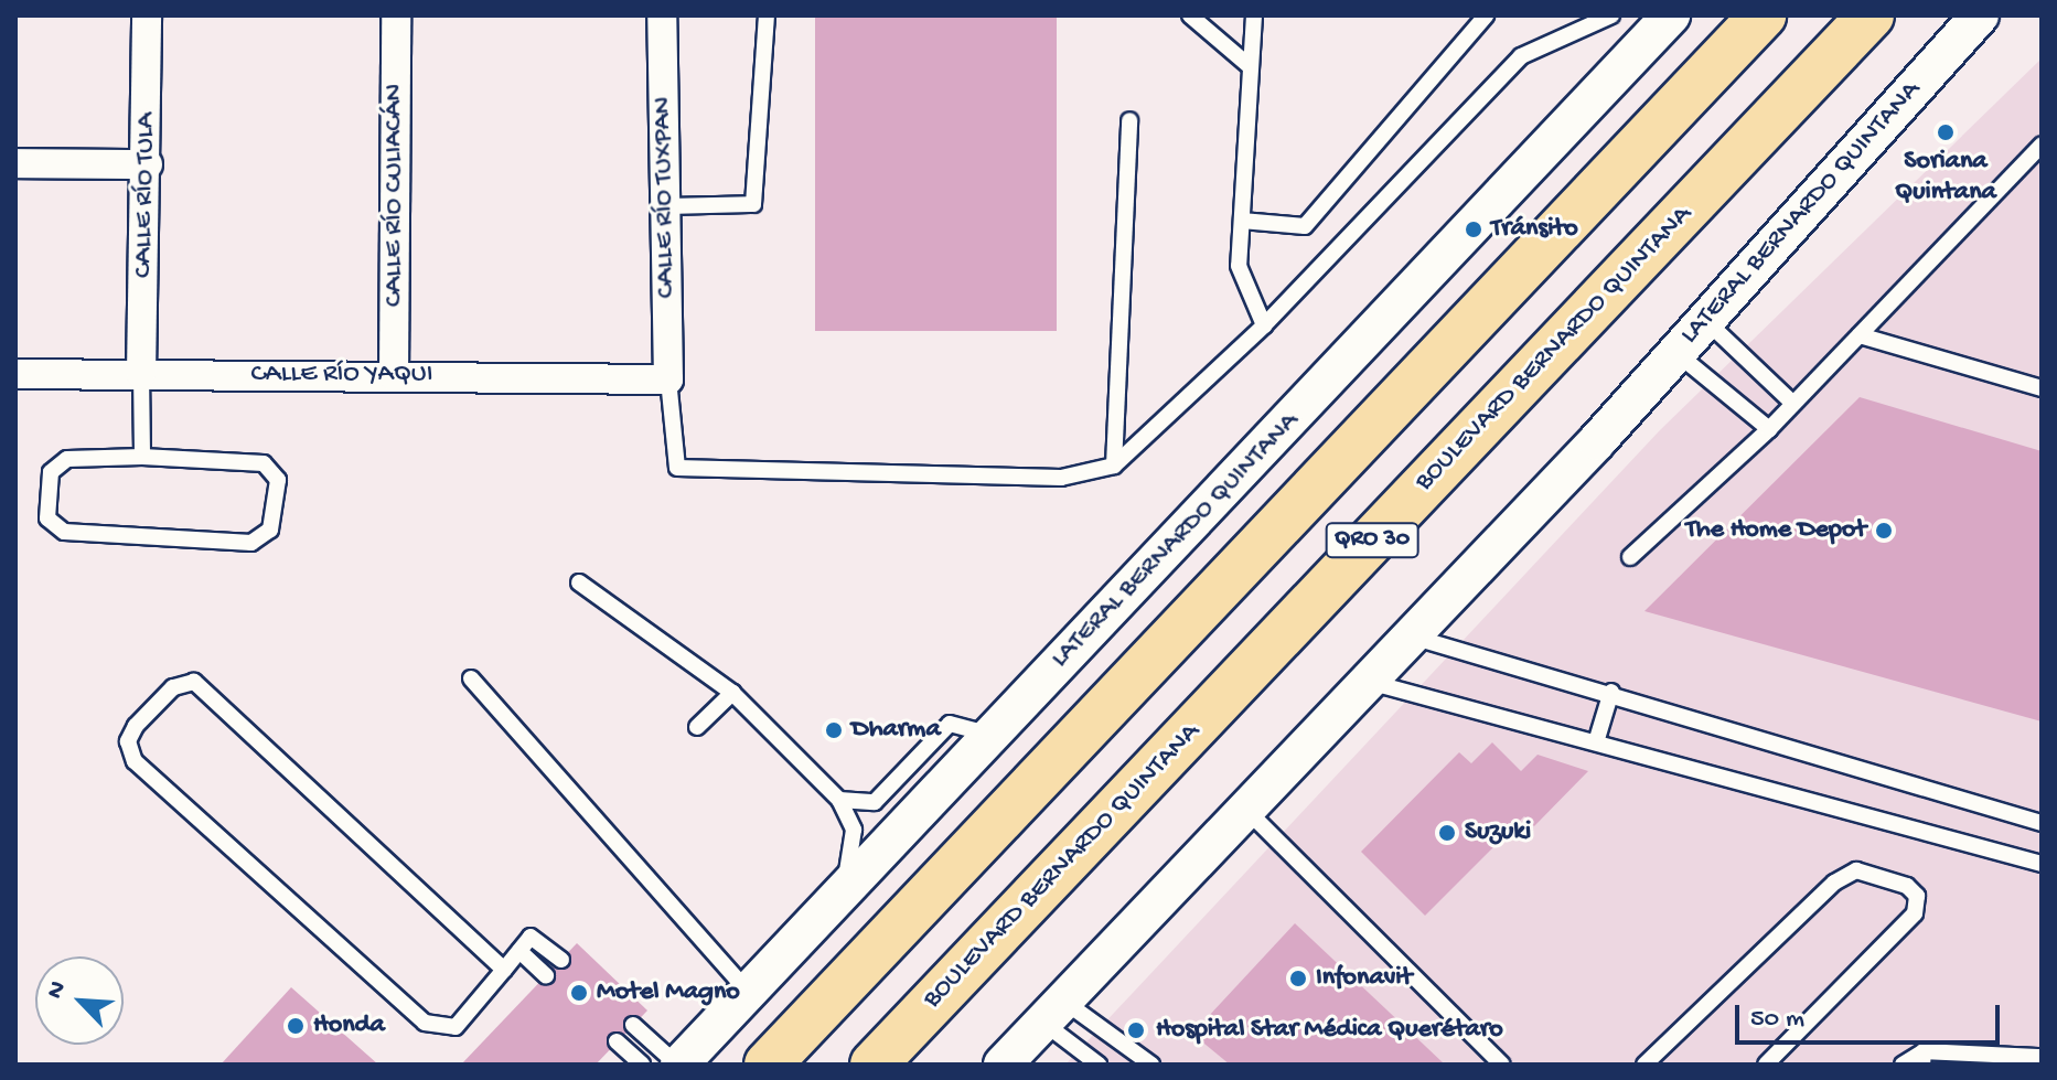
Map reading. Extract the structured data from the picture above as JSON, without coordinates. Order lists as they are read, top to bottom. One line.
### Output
{"streets":{"main road":["BOULEVARD BERNARDO QUINTANA","QRO 30"],"street":["CALLE RÍO TULA","CALLE RÍO CULIACÁN","CALLE RÍO TUXPAN","LATERAL BERNARDO QUINTANA","CALLE RÍO YAQUI"]},"crossings":[["CALLE RÍO TULA","CALLE RÍO YAQUI"],["CALLE RÍO CULIACÁN","CALLE RÍO YAQUI"],["CALLE RÍO TUXPAN","CALLE RÍO YAQUI"]],"places":["Soriana Quintana","Tránsito","The Home Depot","Dharma","Suzuki","Infonavit","Motel Magno","Honda","Hospital Star Médica Querétaro"],"scale_bar":"50 m","north":"top left"}
